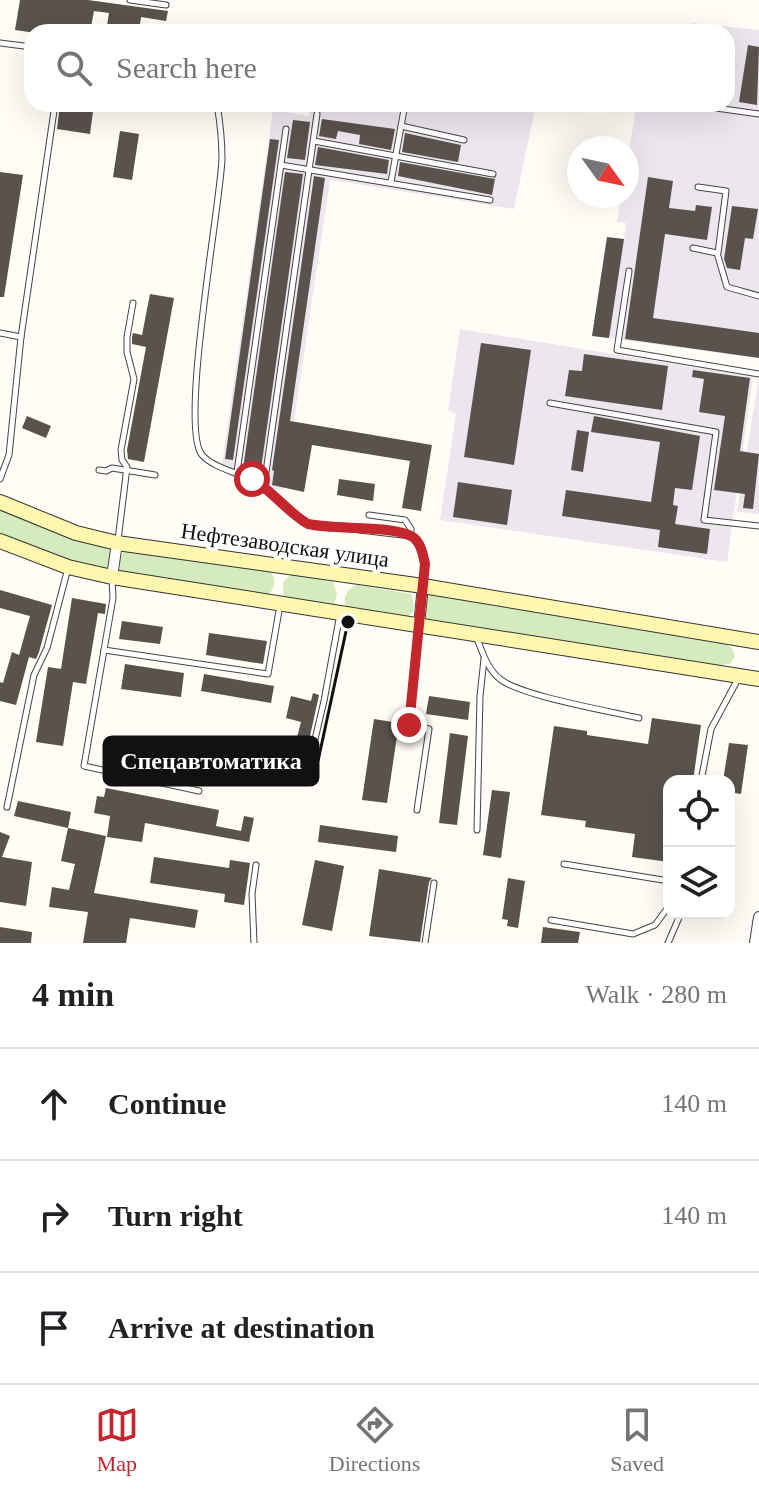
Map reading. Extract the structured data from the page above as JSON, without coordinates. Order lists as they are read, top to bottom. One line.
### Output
{"streets":{"main road":["Нефтезаводская улица"]},"places":["Спецавтоматика"],"north":"bottom right","page":{"search":"Search here","heading":["4 min","Walk · 280 m"],"list":[["Continue","140 m"],["Turn right","140 m"],"Arrive at destination"],"nav":["Map","Directions","Saved"]}}
